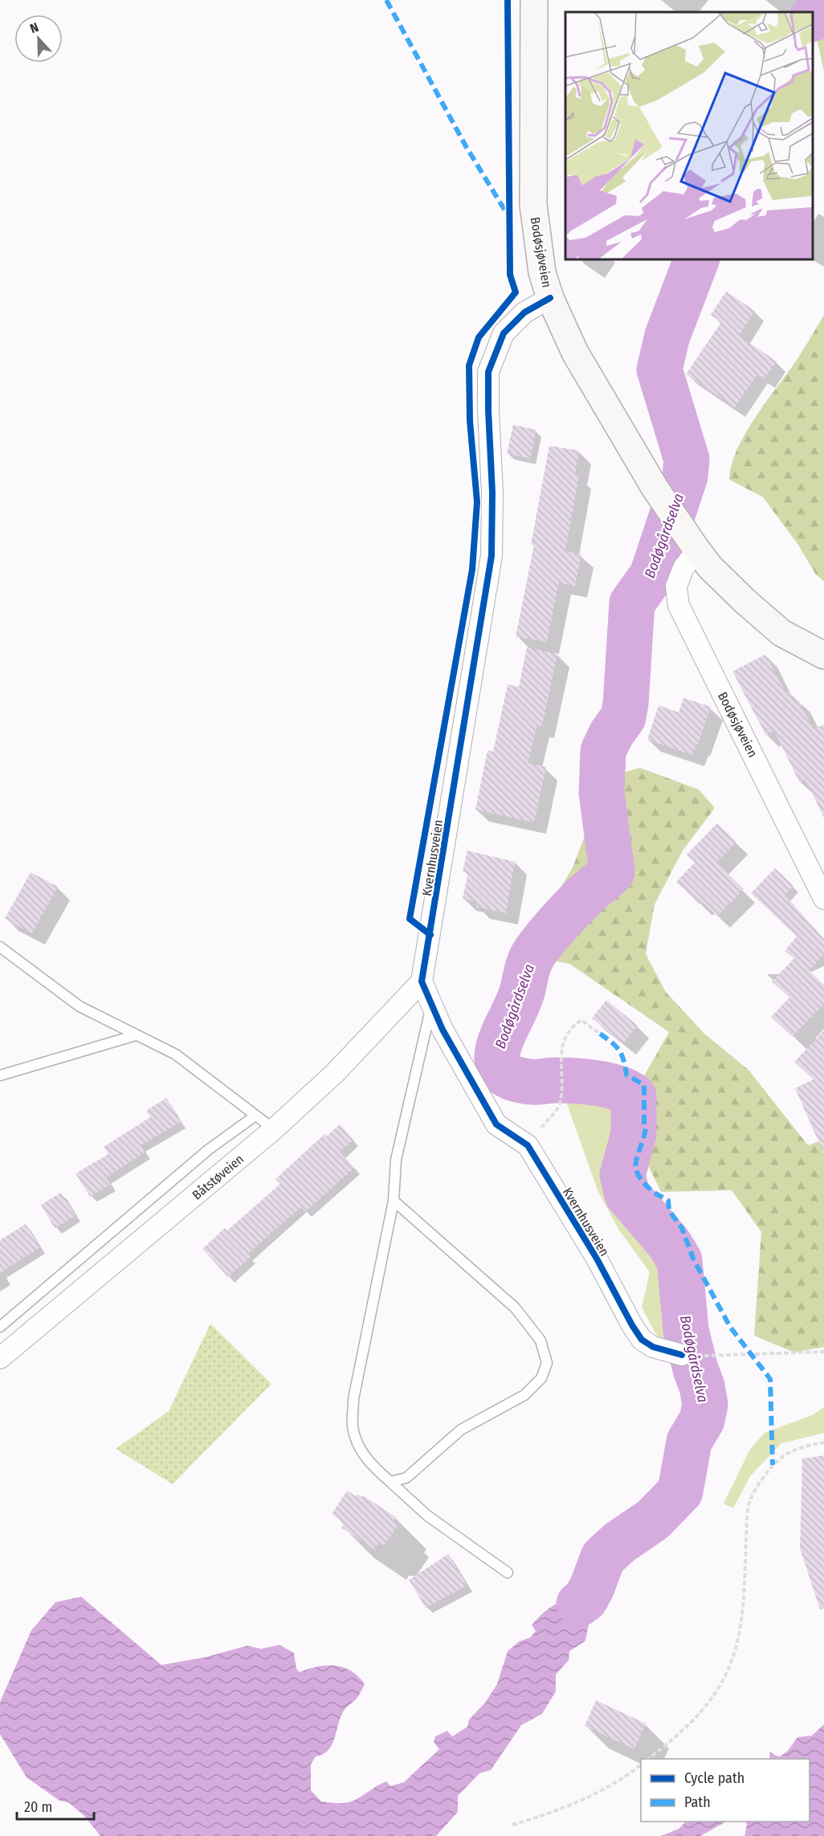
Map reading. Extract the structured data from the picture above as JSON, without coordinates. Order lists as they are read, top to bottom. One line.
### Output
{"streets":{"street":["Bodøsjøveien","Kvernhusveien","Båtstøveien"]},"crossings":[["Bodøsjøveien","Kvernhusveien"],["Kvernhusveien","Båtstøveien"]],"water":["Bodøgårdselva"],"legend":["Cycle path","Path"],"scale_bar":"20 m","north":"top"}
